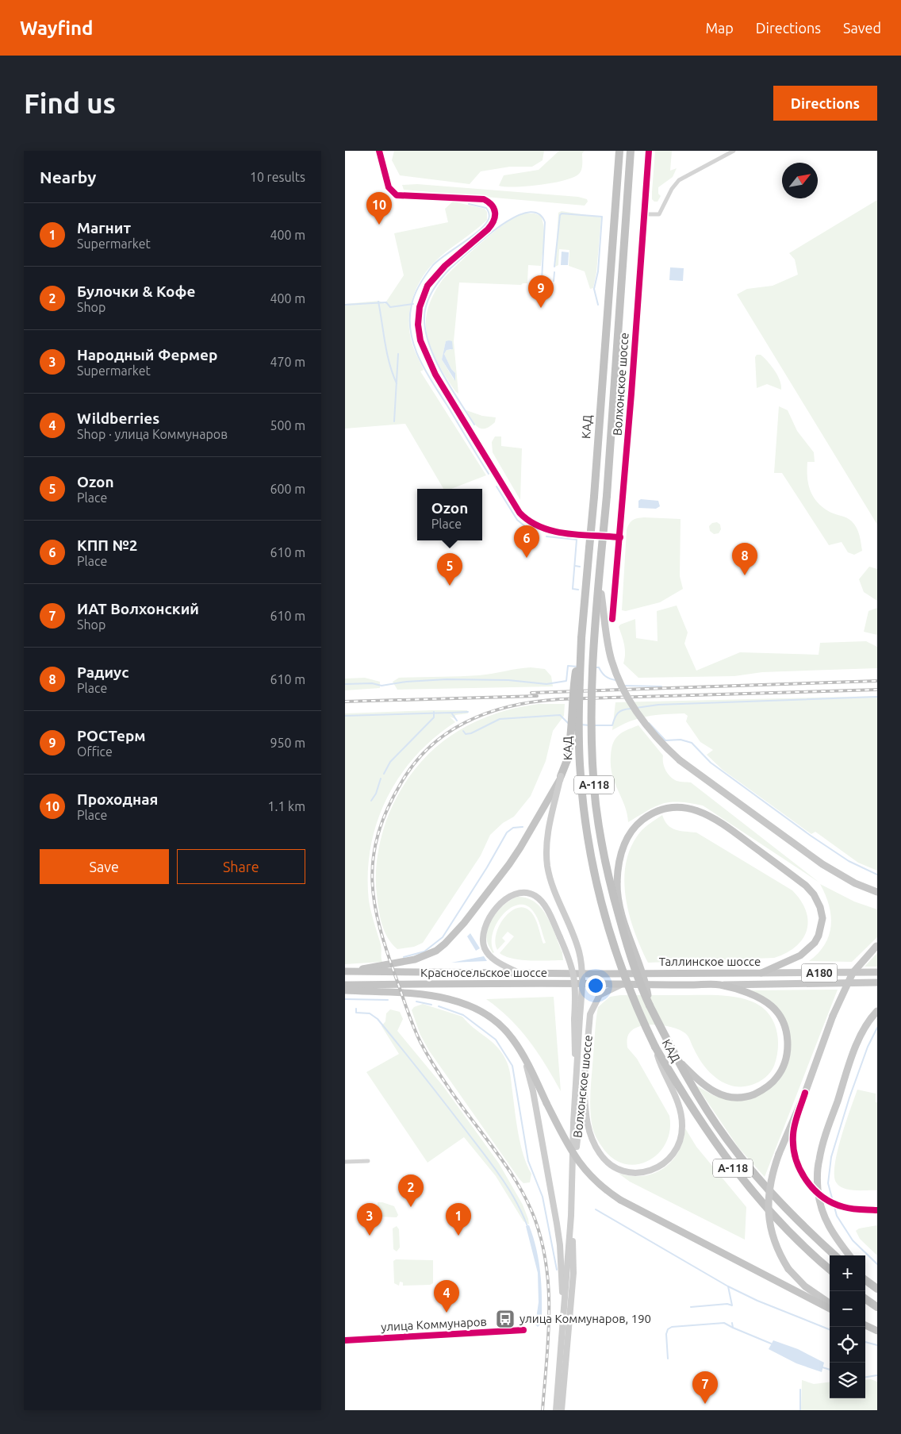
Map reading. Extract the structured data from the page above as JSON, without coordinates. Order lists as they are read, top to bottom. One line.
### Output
{"streets":{"highway":["КАД","А-118","Таллинское шоссе","Красносельское шоссе"],"main road":["Волхонское шоссе","A180"],"street":["улица Коммунаров"]},"crossings":[["Волхонское шоссе","Таллинское шоссе"],["Волхонское шоссе","Красносельское шоссе"],["Таллинское шоссе","Красносельское шоссе"]],"places":{"bus stop":["улица Коммунаров, 190"]},"north":"top right","page":{"header":"Wayfind","nav":["Map","Directions","Saved"],"buttons":["Directions",["Save","Share"]],"title":"Find us","heading":["Nearby","10 results"],"pins":["10","9","6","8","5","2","1","3","4","7"],"list":[{"mark":"1","name":"Магнит","note":"Supermarket","value":"400 m"},{"mark":"2","name":"Булочки & Кофе","note":"Shop","value":"400 m"},{"mark":"3","name":"Народный Фермер","note":"Supermarket","value":"470 m"},{"mark":"4","name":"Wildberries","note":"Shop · улица Коммунаров","value":"500 m"},{"mark":"5","name":"Ozon","note":"Place","value":"600 m"},{"mark":"6","name":"КПП №2","note":"Place","value":"610 m"},{"mark":"7","name":"ИАТ Волхонский","note":"Shop","value":"610 m"},{"mark":"8","name":"Радиус","note":"Place","value":"610 m"},{"mark":"9","name":"РОСТерм","note":"Office","value":"950 m"},{"mark":"10","name":"Проходная","note":"Place","value":"1.1 km"}],"popup":["Ozon","Place"],"map_buttons":["+","−"]}}
